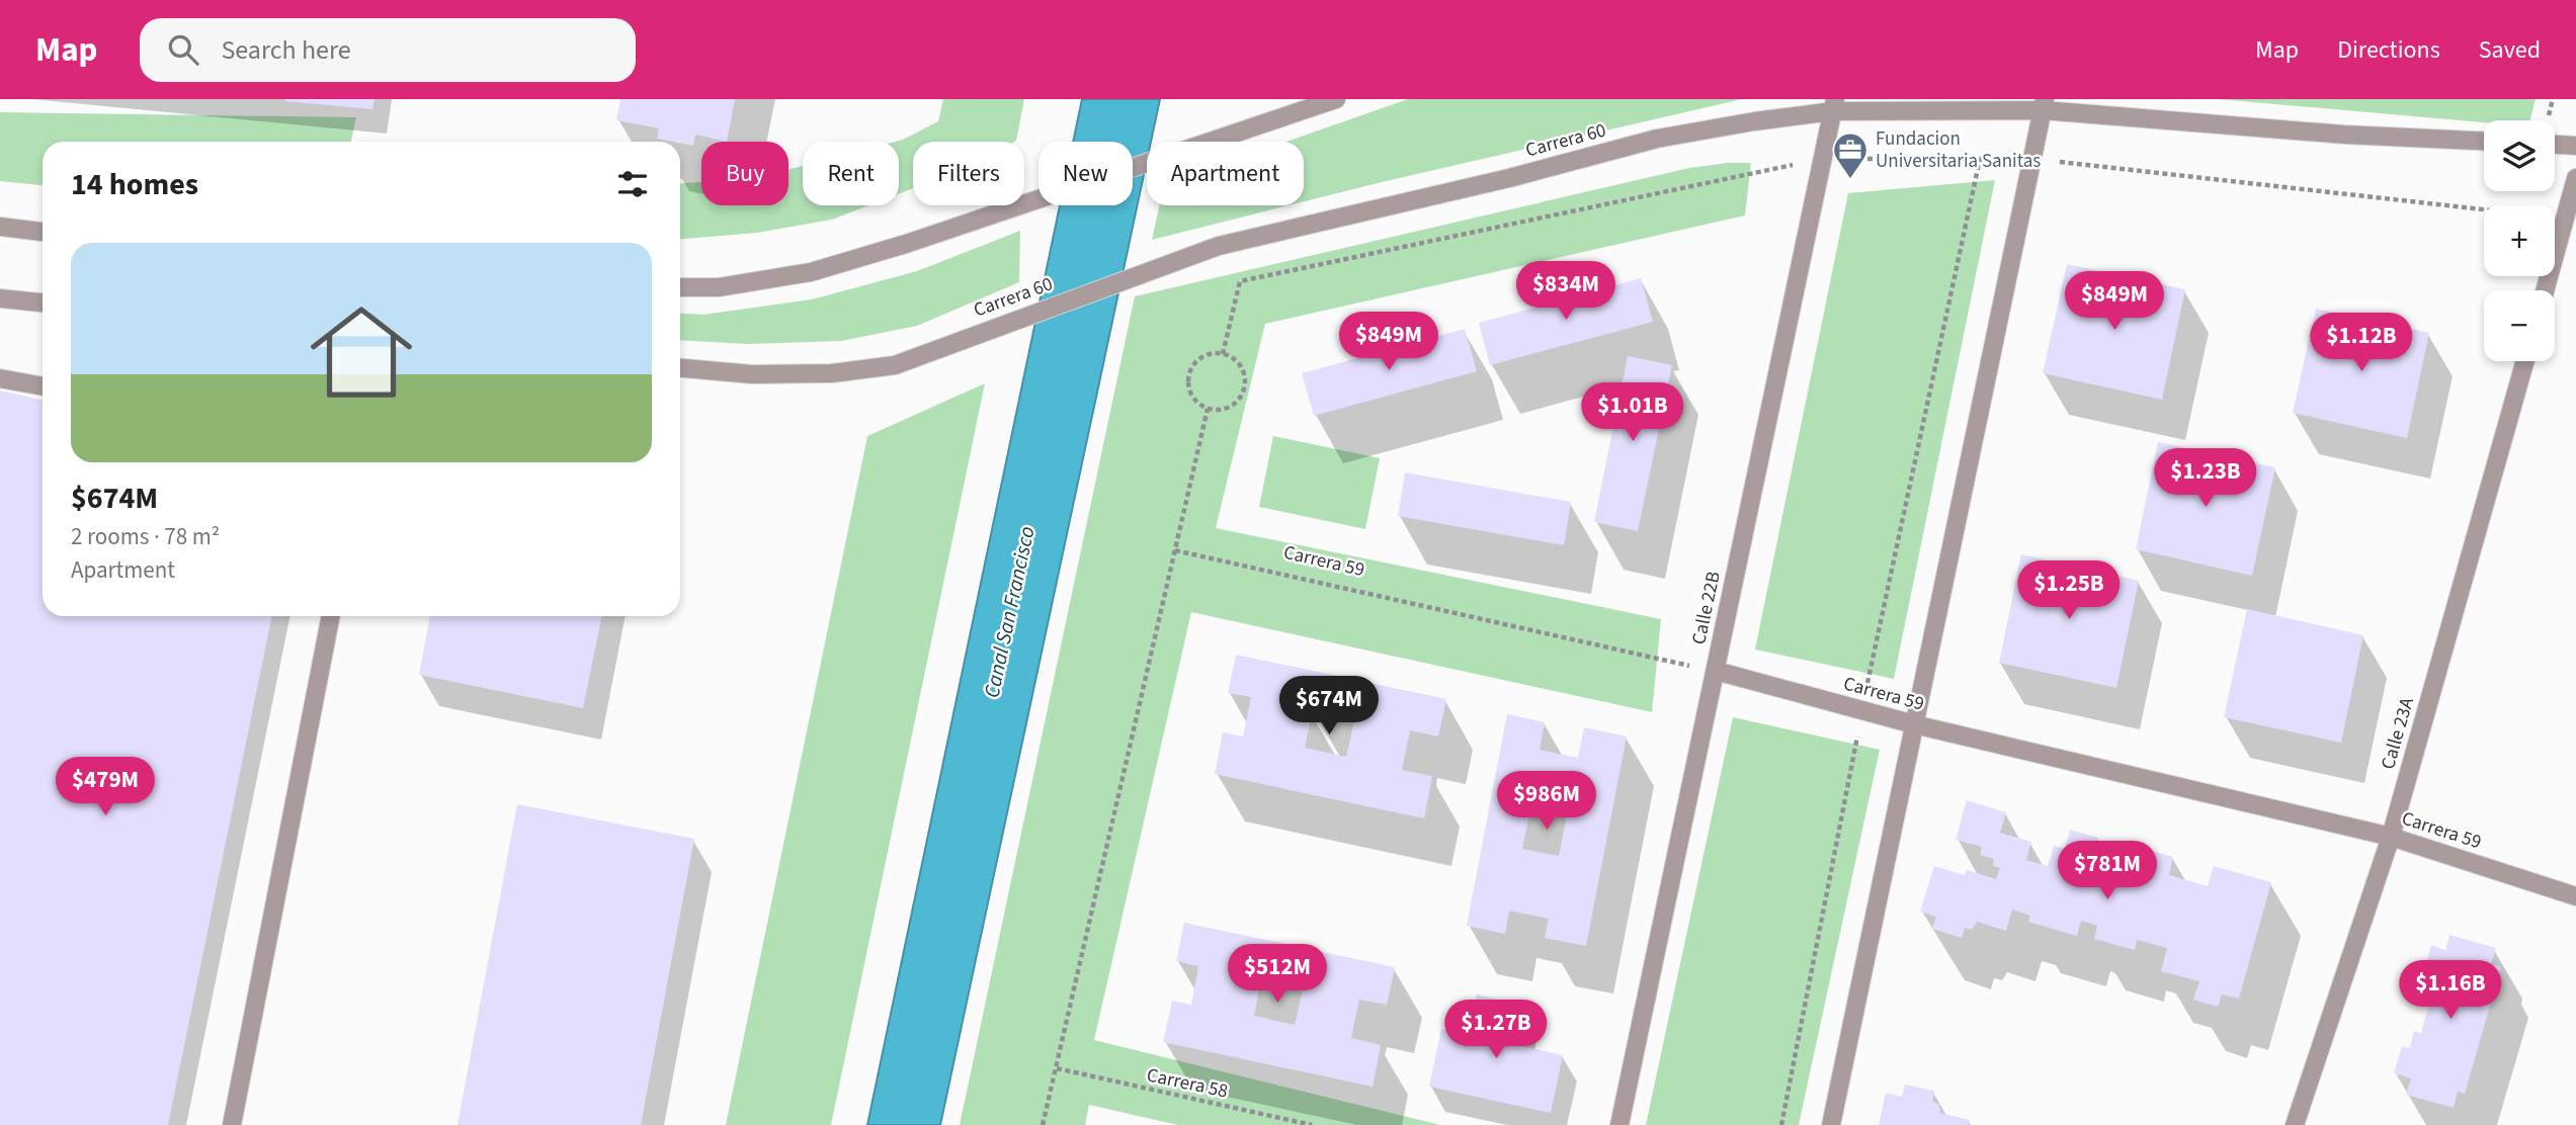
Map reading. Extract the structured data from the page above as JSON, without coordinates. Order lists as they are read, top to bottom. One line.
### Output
{"streets":{"street":["Carrera 60","Carrera 59","Calle 22B","Calle 23A"],"path":["Carrera 58"]},"crossings":[["Carrera 60","Calle 22B"],["Carrera 59","Calle 22B"],["Carrera 59","Calle 23A"]],"water":["Canal San Francisco"],"places":{"office":["Fundacion Universitaria Sanitas"]},"page":{"header":"Map","search":"Search here","nav":["Map","Directions","Saved"],"map_buttons":["+","−"],"chip":["Buy","Rent","Filters","New","Apartment"],"heading":"14 homes","list":[{"name":"$674M","note":"2 rooms · 78 m² · Apartment"}],"price":["$834M","$849M","$849M","$1.12B","$1.01B","$1.23B","$1.25B","$674M","$479M","$986M","$781M","$512M","$1.16B","$1.27B"]}}
